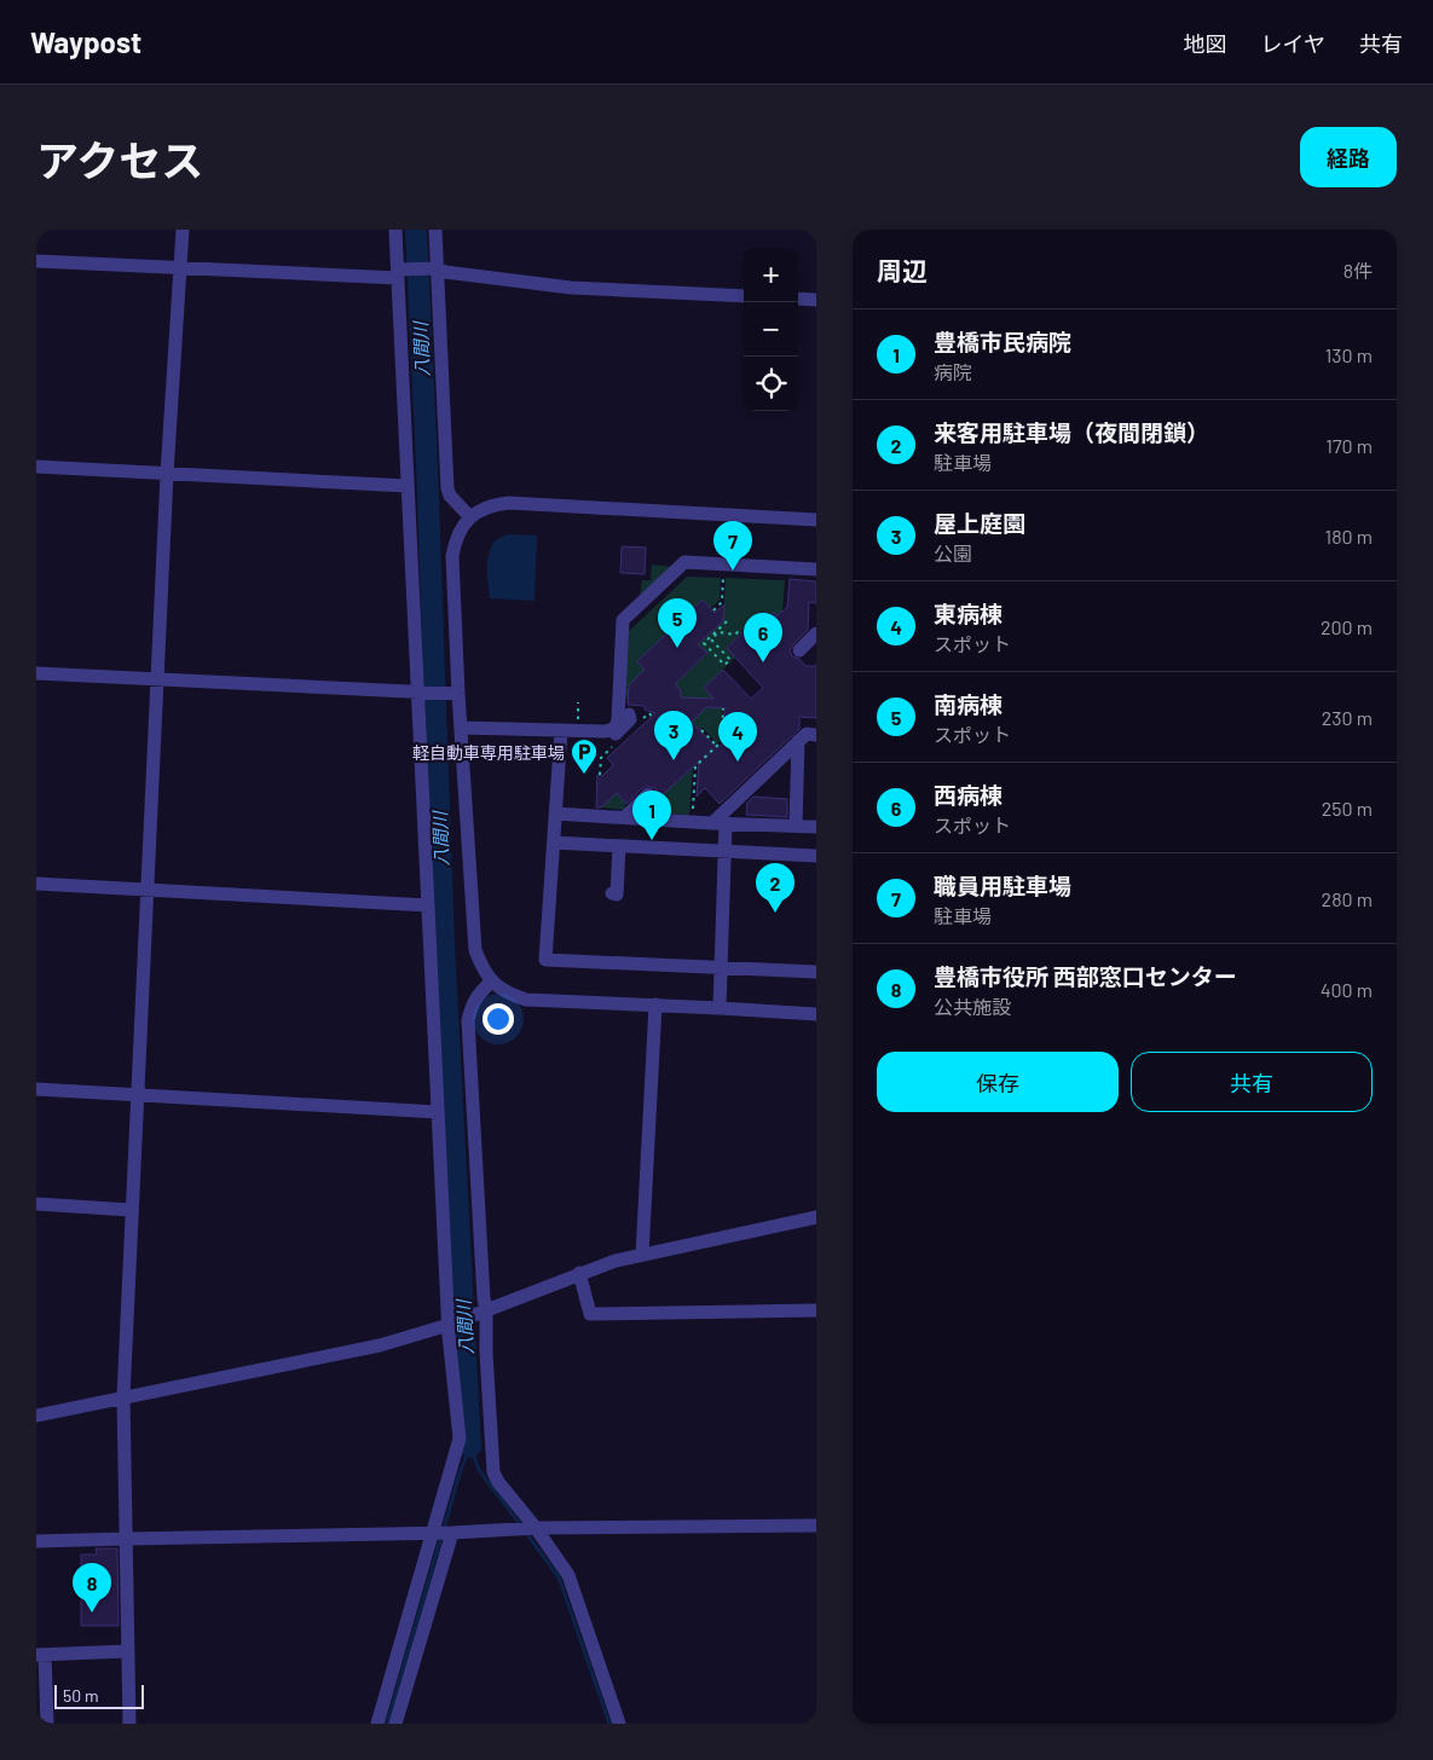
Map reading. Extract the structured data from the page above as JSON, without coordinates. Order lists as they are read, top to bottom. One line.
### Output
{"water":["八間川"],"places":{"parking":["軽自動車専用駐車場"]},"scale_bar":"50 m","page":{"header":"Waypost","nav":["地図","レイヤ","共有"],"title":"アクセス","buttons":["経路",["保存","共有"]],"heading":["周辺","8件"],"map_buttons":["+","−"],"list":[{"mark":"1","name":"豊橋市民病院","note":"病院","value":"130 m"},{"mark":"2","name":"来客用駐車場（夜間閉鎖）","note":"駐車場","value":"170 m"},{"mark":"3","name":"屋上庭園","note":"公園","value":"180 m"},{"mark":"4","name":"東病棟","note":"スポット","value":"200 m"},{"mark":"5","name":"南病棟","note":"スポット","value":"230 m"},{"mark":"6","name":"西病棟","note":"スポット","value":"250 m"},{"mark":"7","name":"職員用駐車場","note":"駐車場","value":"280 m"},{"mark":"8","name":"豊橋市役所 西部窓口センター","note":"公共施設","value":"400 m"}],"pins":["7","5","6","3","4","1","2","8"],"scale":"50 m"}}
